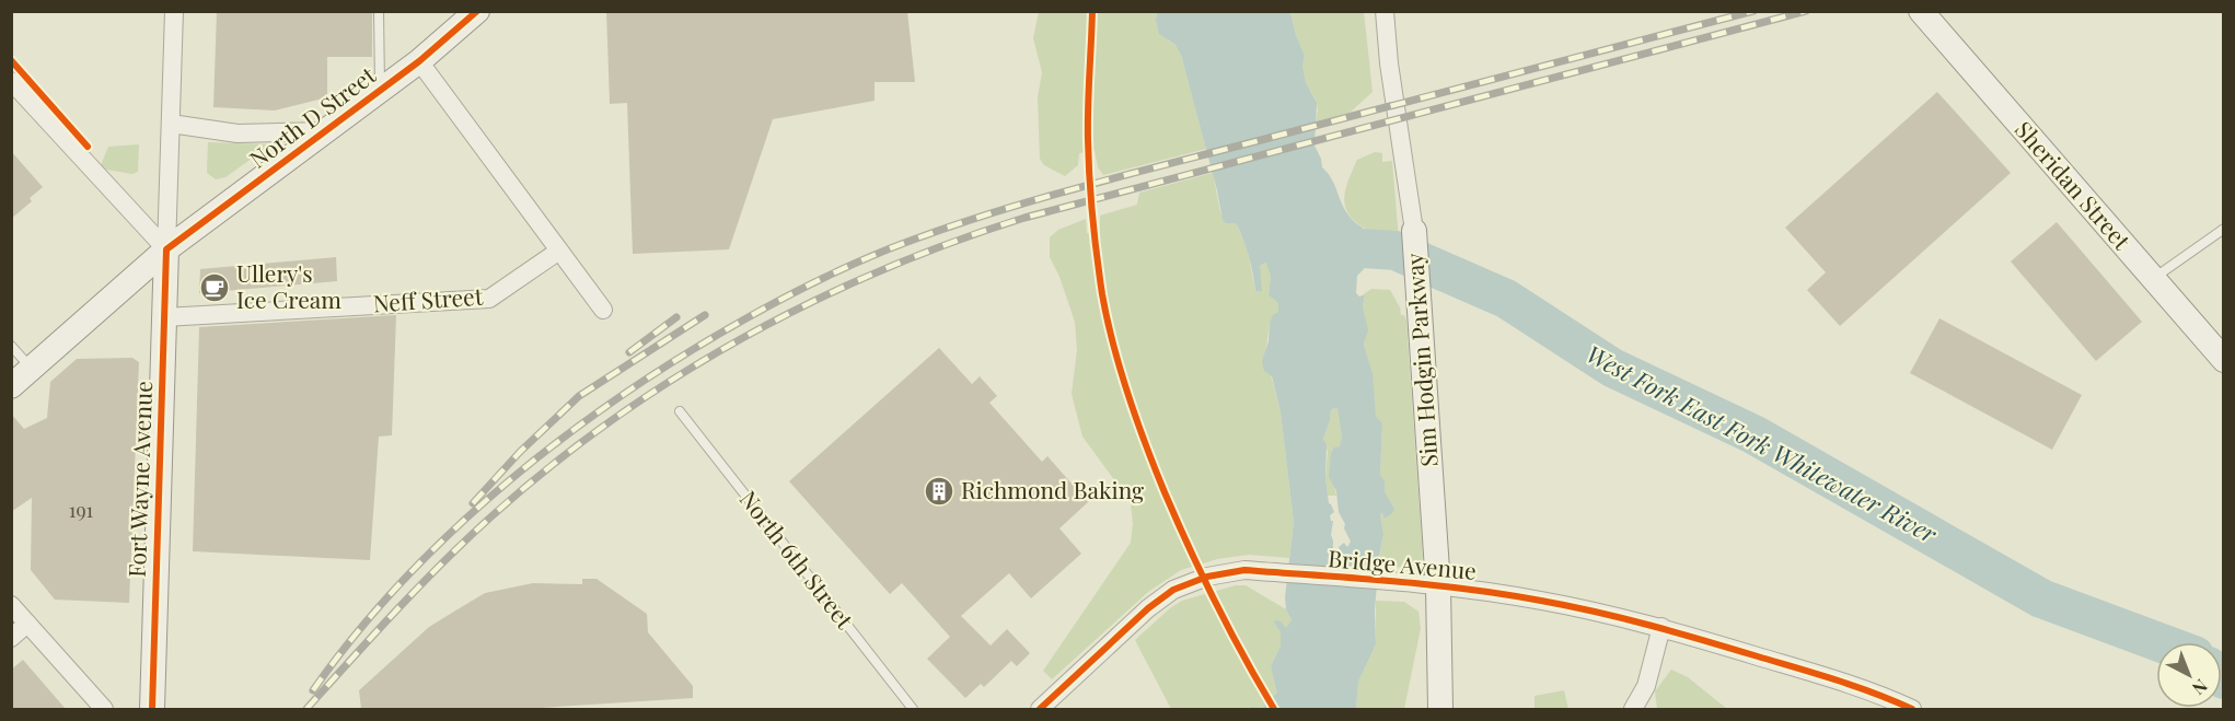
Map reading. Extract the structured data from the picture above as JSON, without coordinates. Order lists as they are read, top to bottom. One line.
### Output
{"streets":{"street":["North D Street","Sheridan Street","Neff Street","Sim Hodgin Parkway","Fort Wayne Avenue","Bridge Avenue"],"lane":["North 6th Street"]},"crossings":[["North D Street","Fort Wayne Avenue"],["Neff Street","Fort Wayne Avenue"],["Sim Hodgin Parkway","Bridge Avenue"]],"water":["West Fork East Fork Whitewater River"],"places":{"cafe":["Ullery's Ice Cream"],"building":["Richmond Baking"]},"house_numbers":["191"],"north":"bottom right"}
